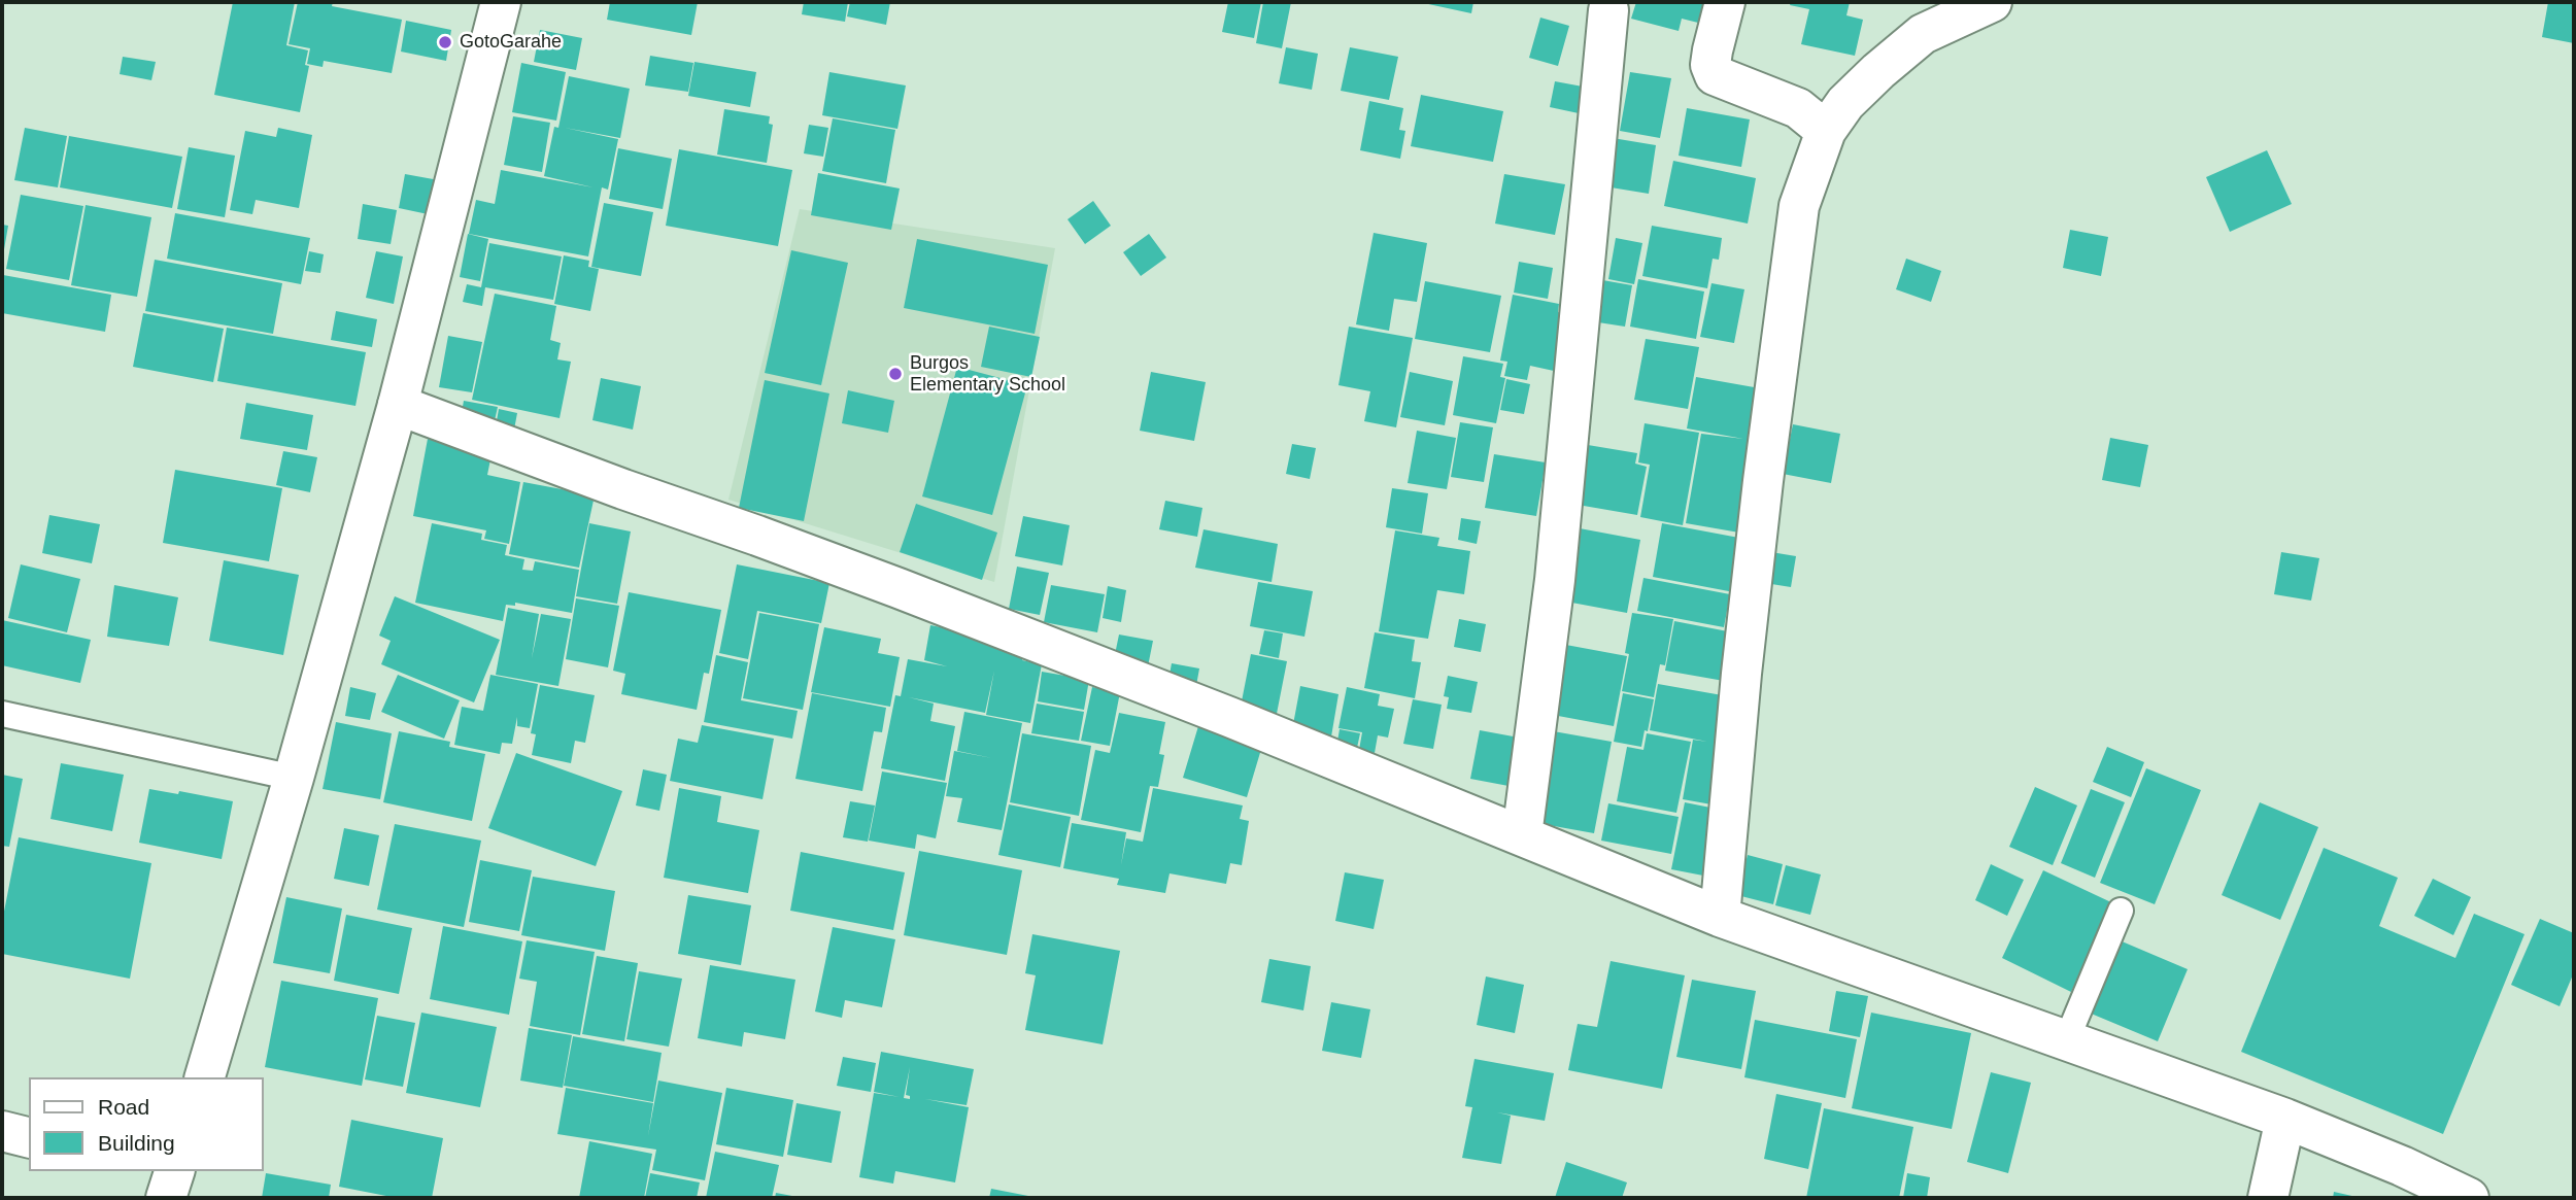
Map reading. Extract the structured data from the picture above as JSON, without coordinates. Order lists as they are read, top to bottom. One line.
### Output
{"places":["GotoGarahe","Burgos Elementary School"],"legend":["Road","Building"]}
